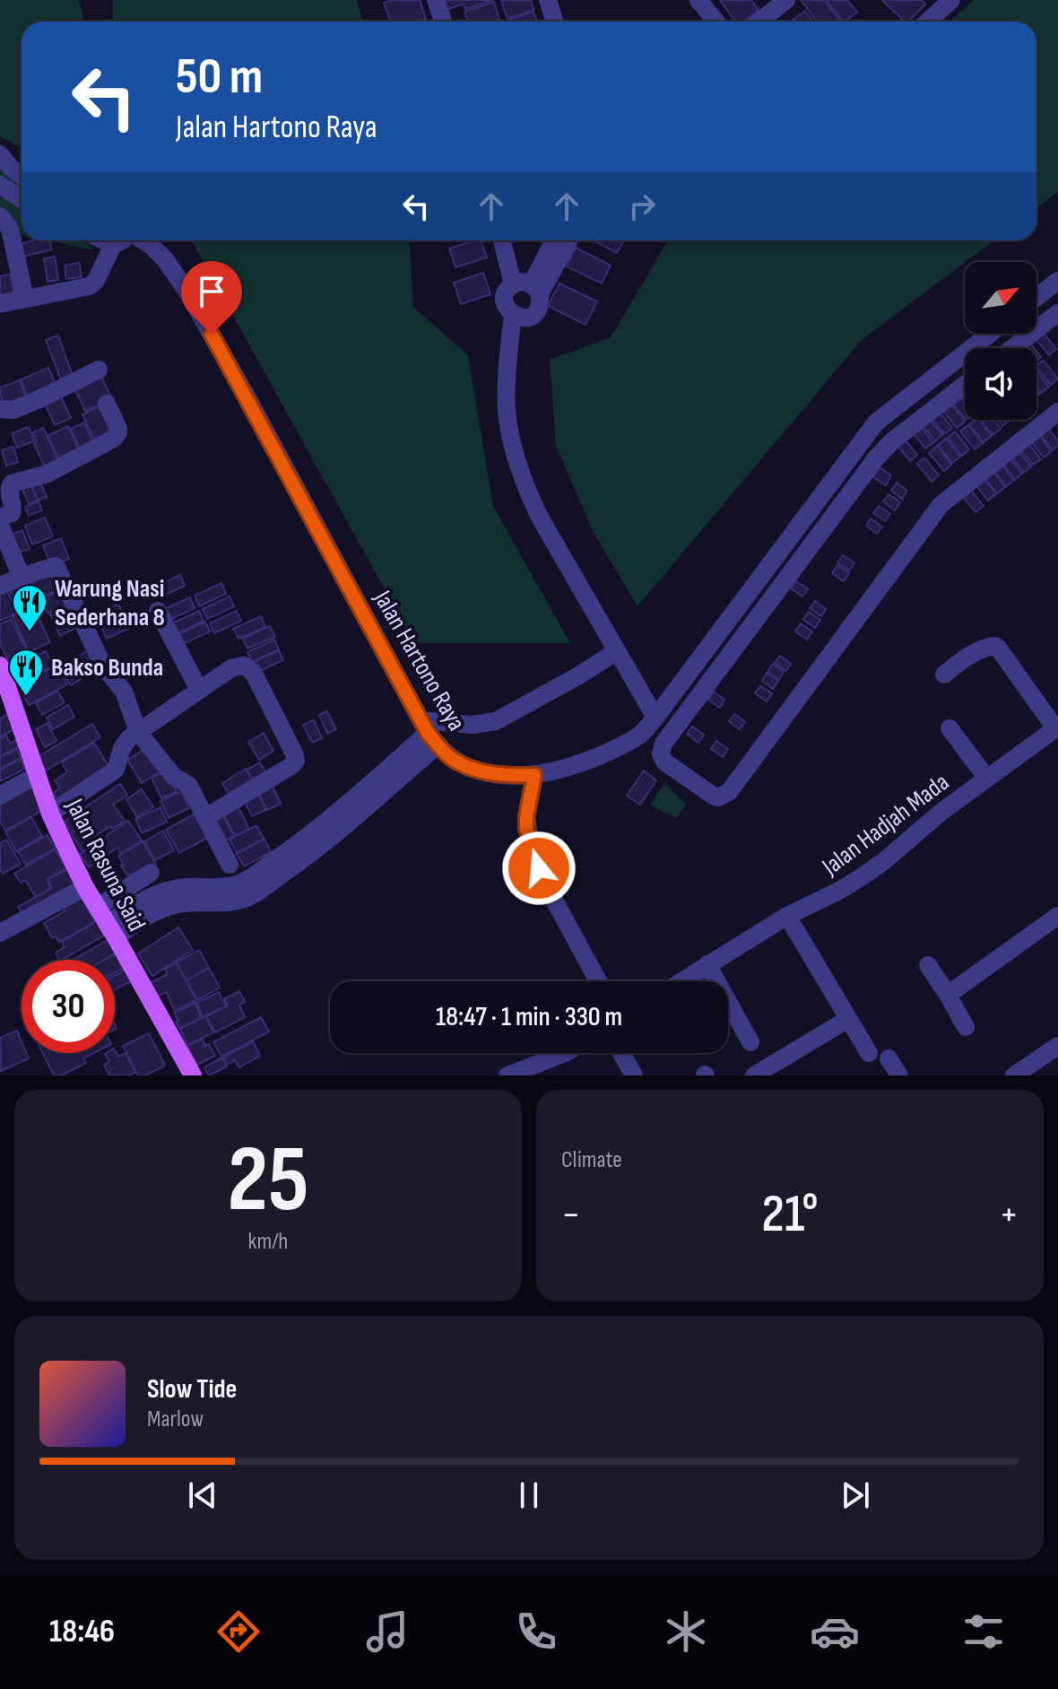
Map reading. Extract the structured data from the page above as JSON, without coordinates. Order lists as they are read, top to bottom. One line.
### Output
{"streets":{"main road":["Jalan Rasuna Said"],"street":["Jalan Hartono Raya","Jalan Hadjah Mada"]},"places":{"restaurant":["Warung Nasi Sederhana 8","Bakso Bunda"]},"north":"top right","page":{"turn":["50 m","Jalan Hartono Raya"],"limit":"30","trip":"18:47 · 1 min · 330 m","tile":[["25","km/h"],"Climate"],"heat":["−","21°","+"],"song":["Slow Tide","Marlow"],"tabs":"18:46"}}
